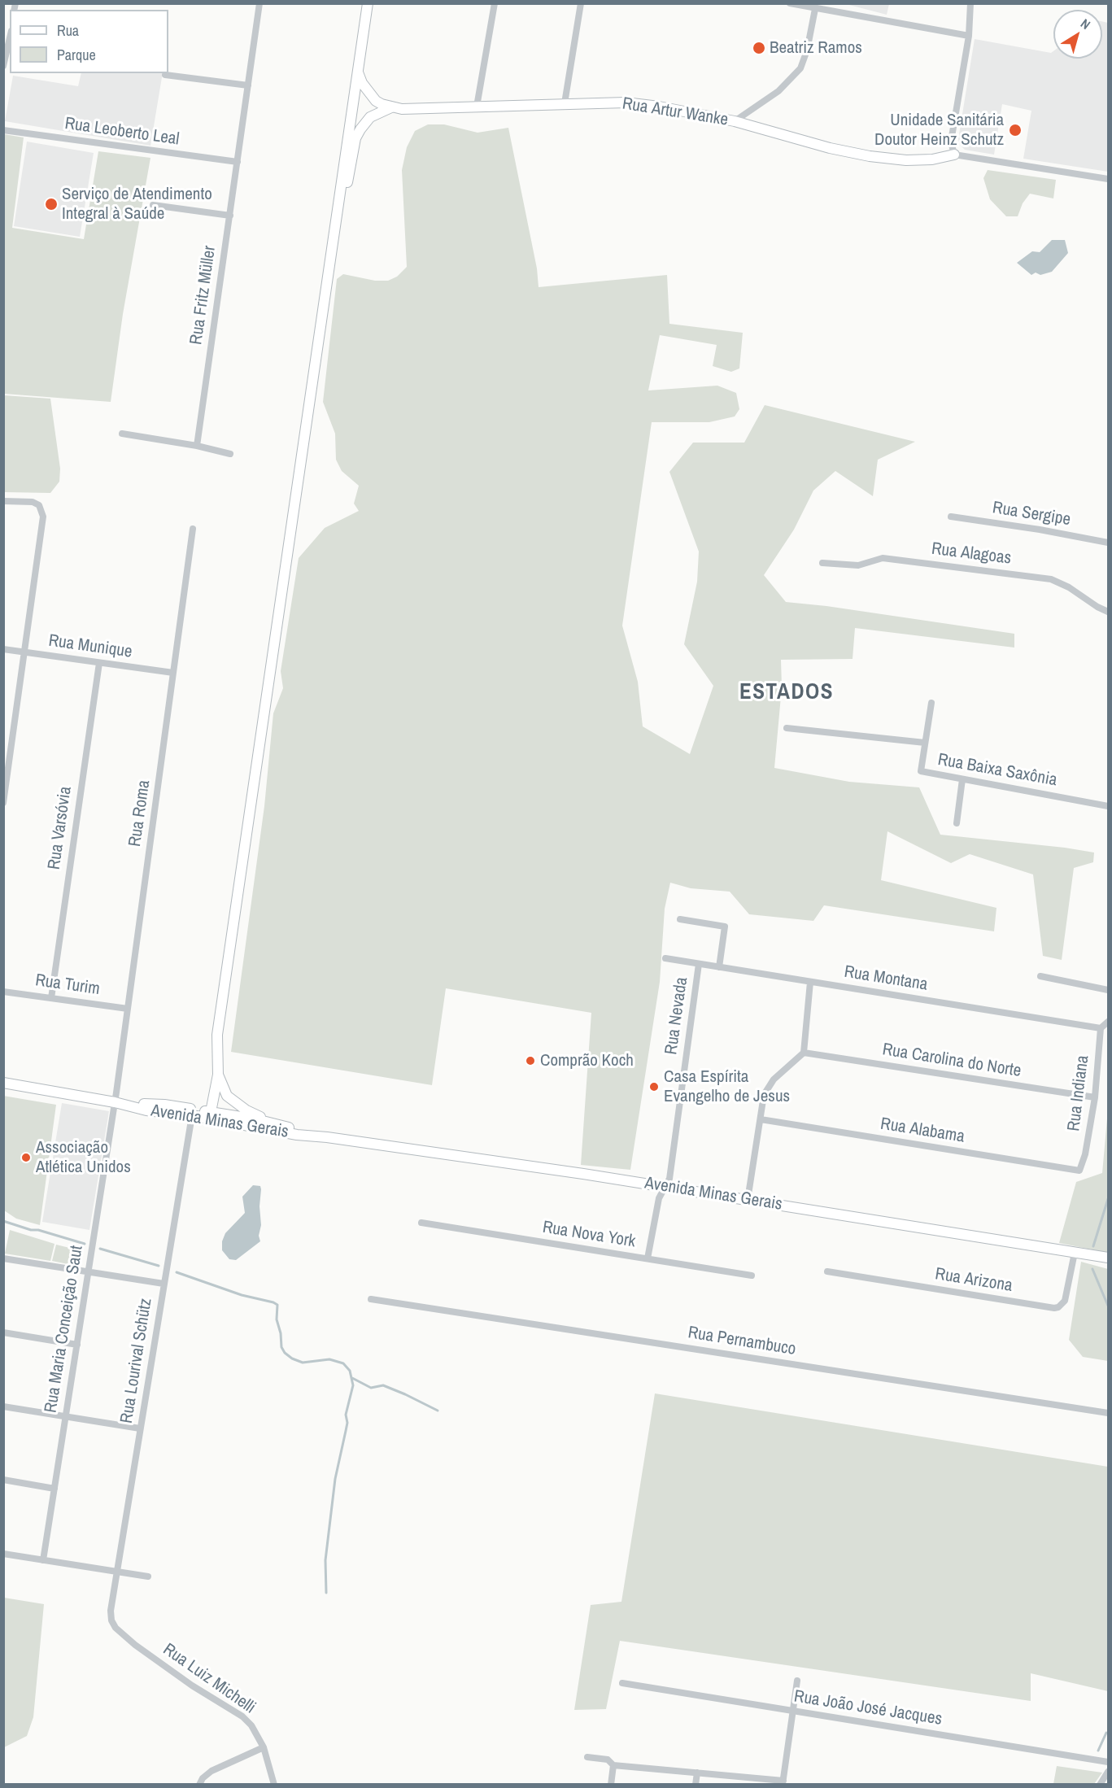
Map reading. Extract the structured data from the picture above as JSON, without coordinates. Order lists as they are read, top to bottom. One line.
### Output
{"streets":{"street":["Rua Artur Wanke","Rua Leoberto Leal","Rua Fritz Müller","Rua Sergipe","Rua Alagoas","Rua Munique","Rua Baixa Saxônia","Rua Roma","Rua Varsóvia","Rua Montana","Rua Turim","Rua Nevada","Rua Carolina do Norte","Rua Indiana","Avenida Minas Gerais","Rua Alabama","Rua Nova York","Rua Arizona","Rua Maria Conceição Saut","Rua Pernambuco","Rua Lourival Schütz","Rua Luiz Michelli","Rua João José Jacques"]},"crossings":[["Rua Leoberto Leal","Rua Fritz Müller"],["Rua Munique","Rua Roma"],["Rua Munique","Rua Varsóvia"],["Rua Roma","Rua Turim"],["Rua Roma","Avenida Minas Gerais"],["Rua Roma","Rua Maria Conceição Saut"],["Rua Varsóvia","Rua Turim"],["Rua Montana","Rua Nevada"],["Rua Montana","Rua Indiana"],["Rua Nevada","Avenida Minas Gerais"],["Rua Nevada","Rua Nova York"],["Rua Carolina do Norte","Rua Indiana"],["Rua Indiana","Rua Alabama"],["Avenida Minas Gerais","Rua Arizona"],["Avenida Minas Gerais","Rua Maria Conceição Saut"],["Avenida Minas Gerais","Rua Lourival Schütz"],["Rua Lourival Schütz","Rua Luiz Michelli"]],"districts":["ESTADOS"],"places":["Beatriz Ramos","Unidade Sanitária Doutor Heinz Schutz","Serviço de Atendimento Integral à Saúde","Comprão Koch","Casa Espírita Evangelho de Jesus","Associação Atlética Unidos"],"legend":["Rua","Parque"],"north":"top right"}
